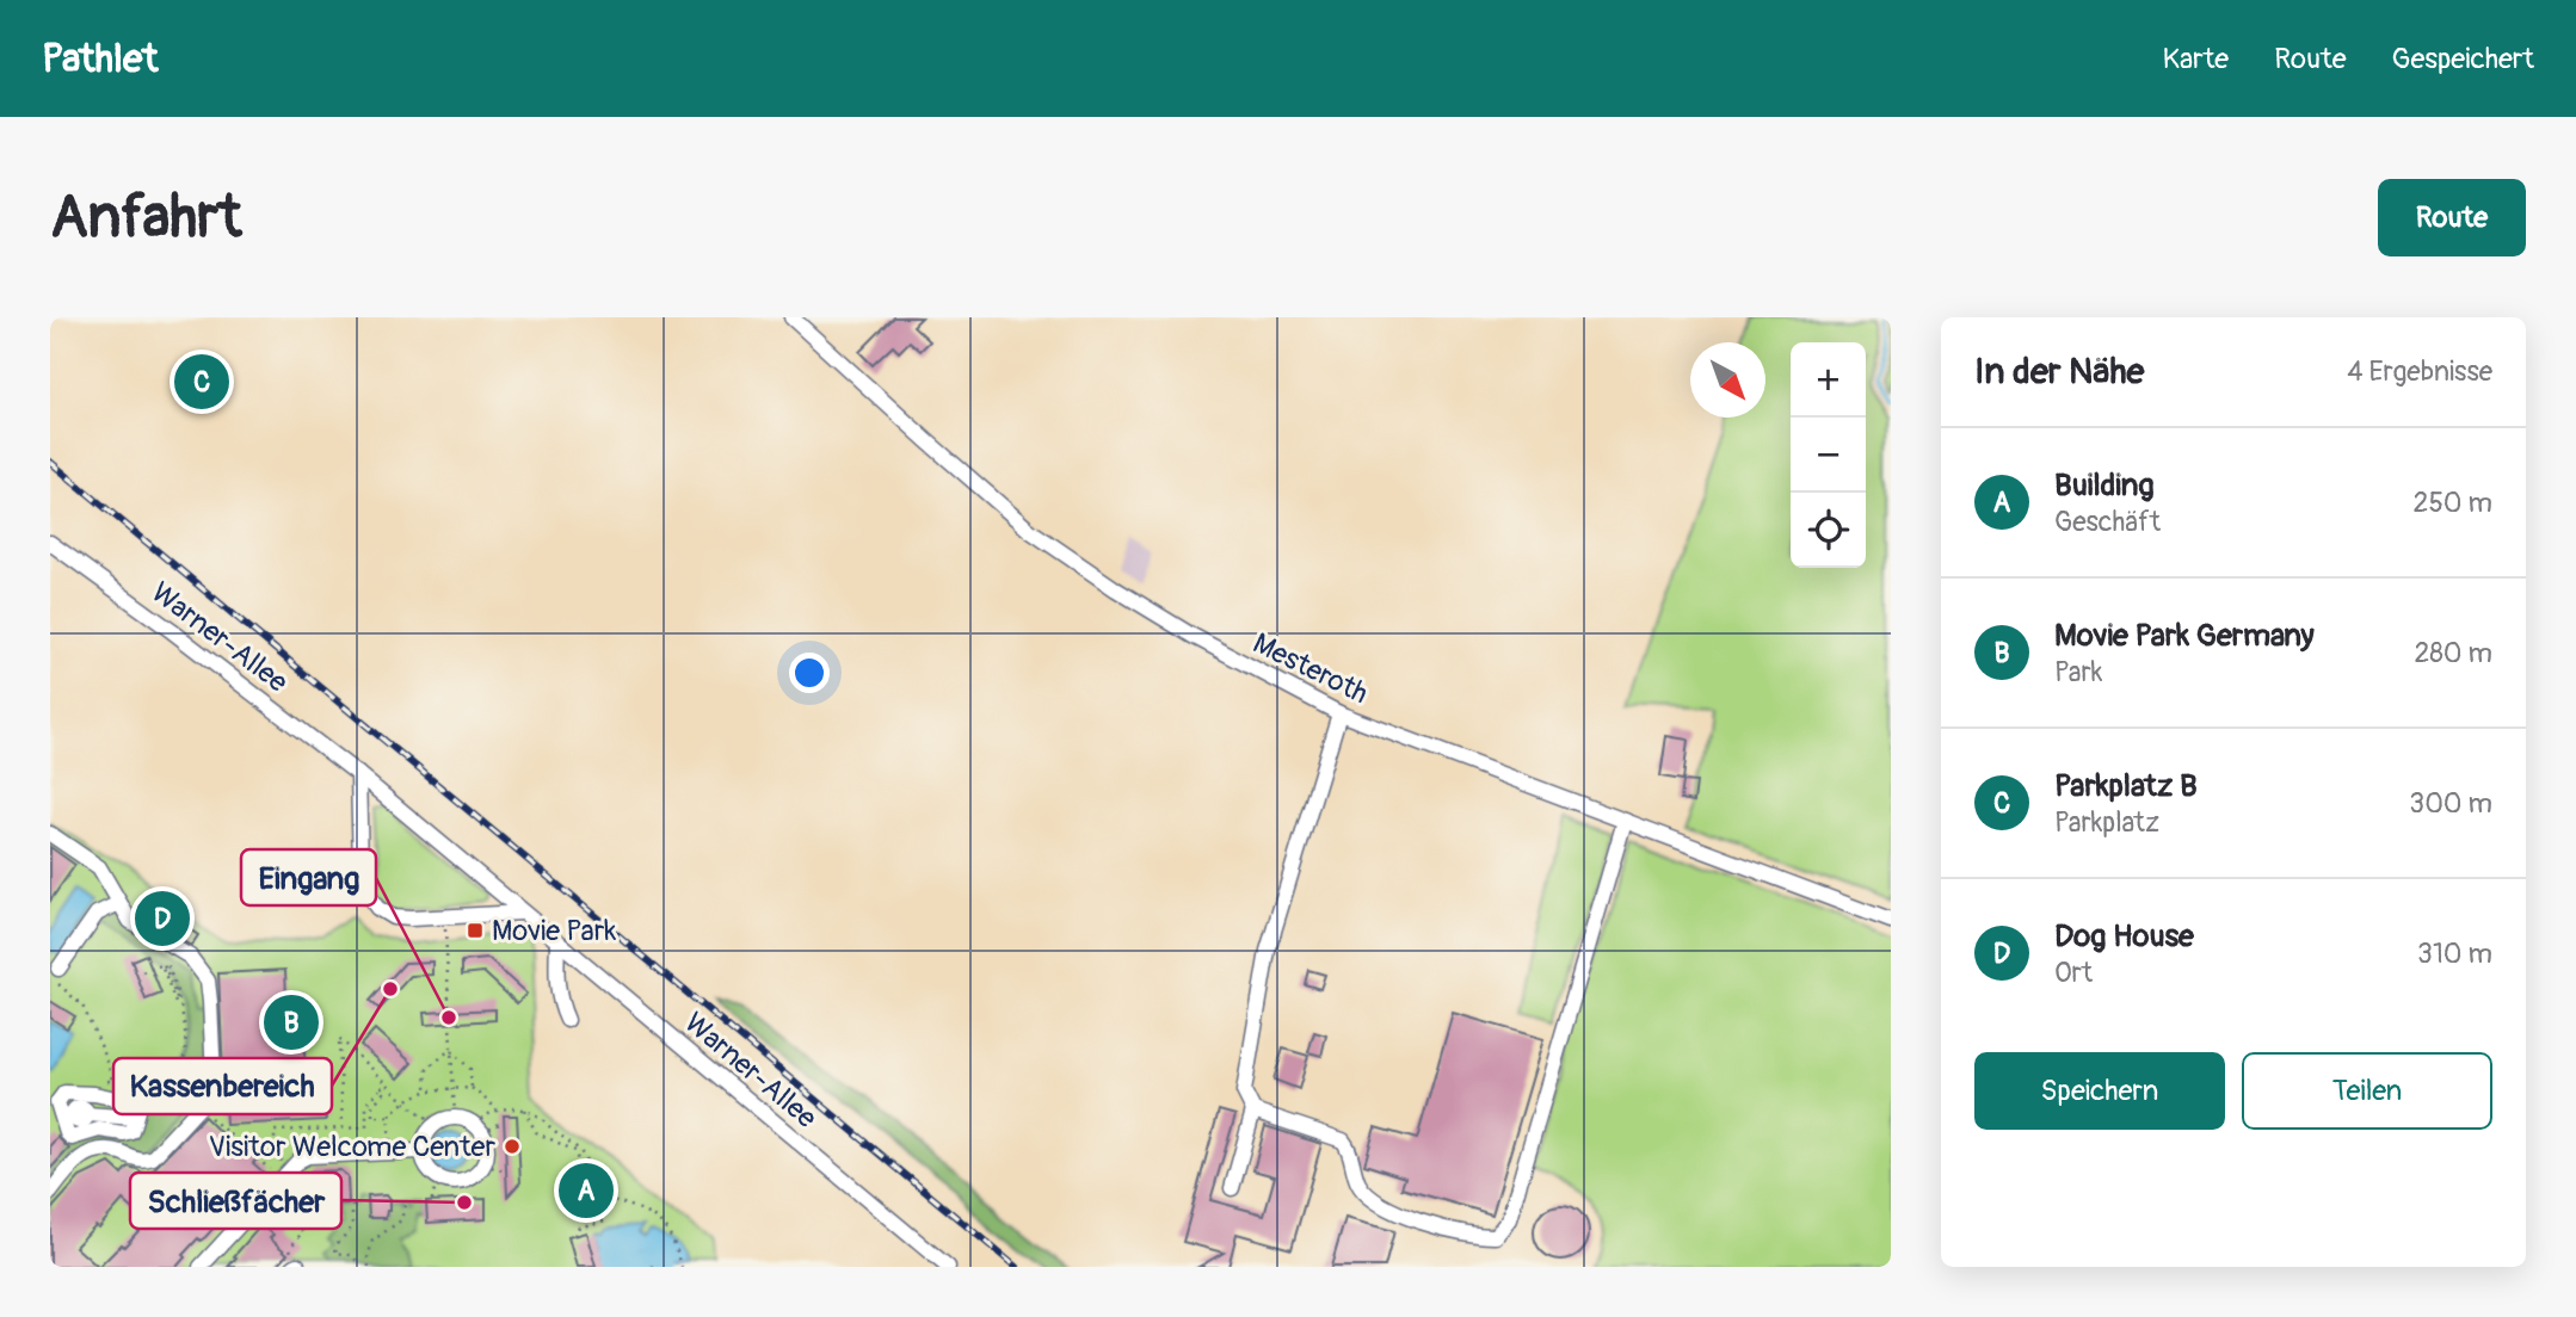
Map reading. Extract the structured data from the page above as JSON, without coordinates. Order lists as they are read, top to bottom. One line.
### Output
{"streets":{"street":["Warner-Allee","Mesteroth"]},"places":{"transit":["Movie Park"],"other":["Kassenbereich","Eingang","Visitor Welcome Center","Schließfächer"]},"north":"bottom right","page":{"header":"Pathlet","nav":["Karte","Route","Gespeichert"],"buttons":["Route",["Speichern","Teilen"]],"title":"Anfahrt","heading":["In der Nähe","4 Ergebnisse"],"map_buttons":["+","−"],"pins":["C","D","B","A"],"list":[{"mark":"A","name":"Building","note":"Geschäft","value":"250 m"},{"mark":"B","name":"Movie Park Germany","note":"Park","value":"280 m"},{"mark":"C","name":"Parkplatz B","note":"Parkplatz","value":"300 m"},{"mark":"D","name":"Dog House","note":"Ort","value":"310 m"}]}}
